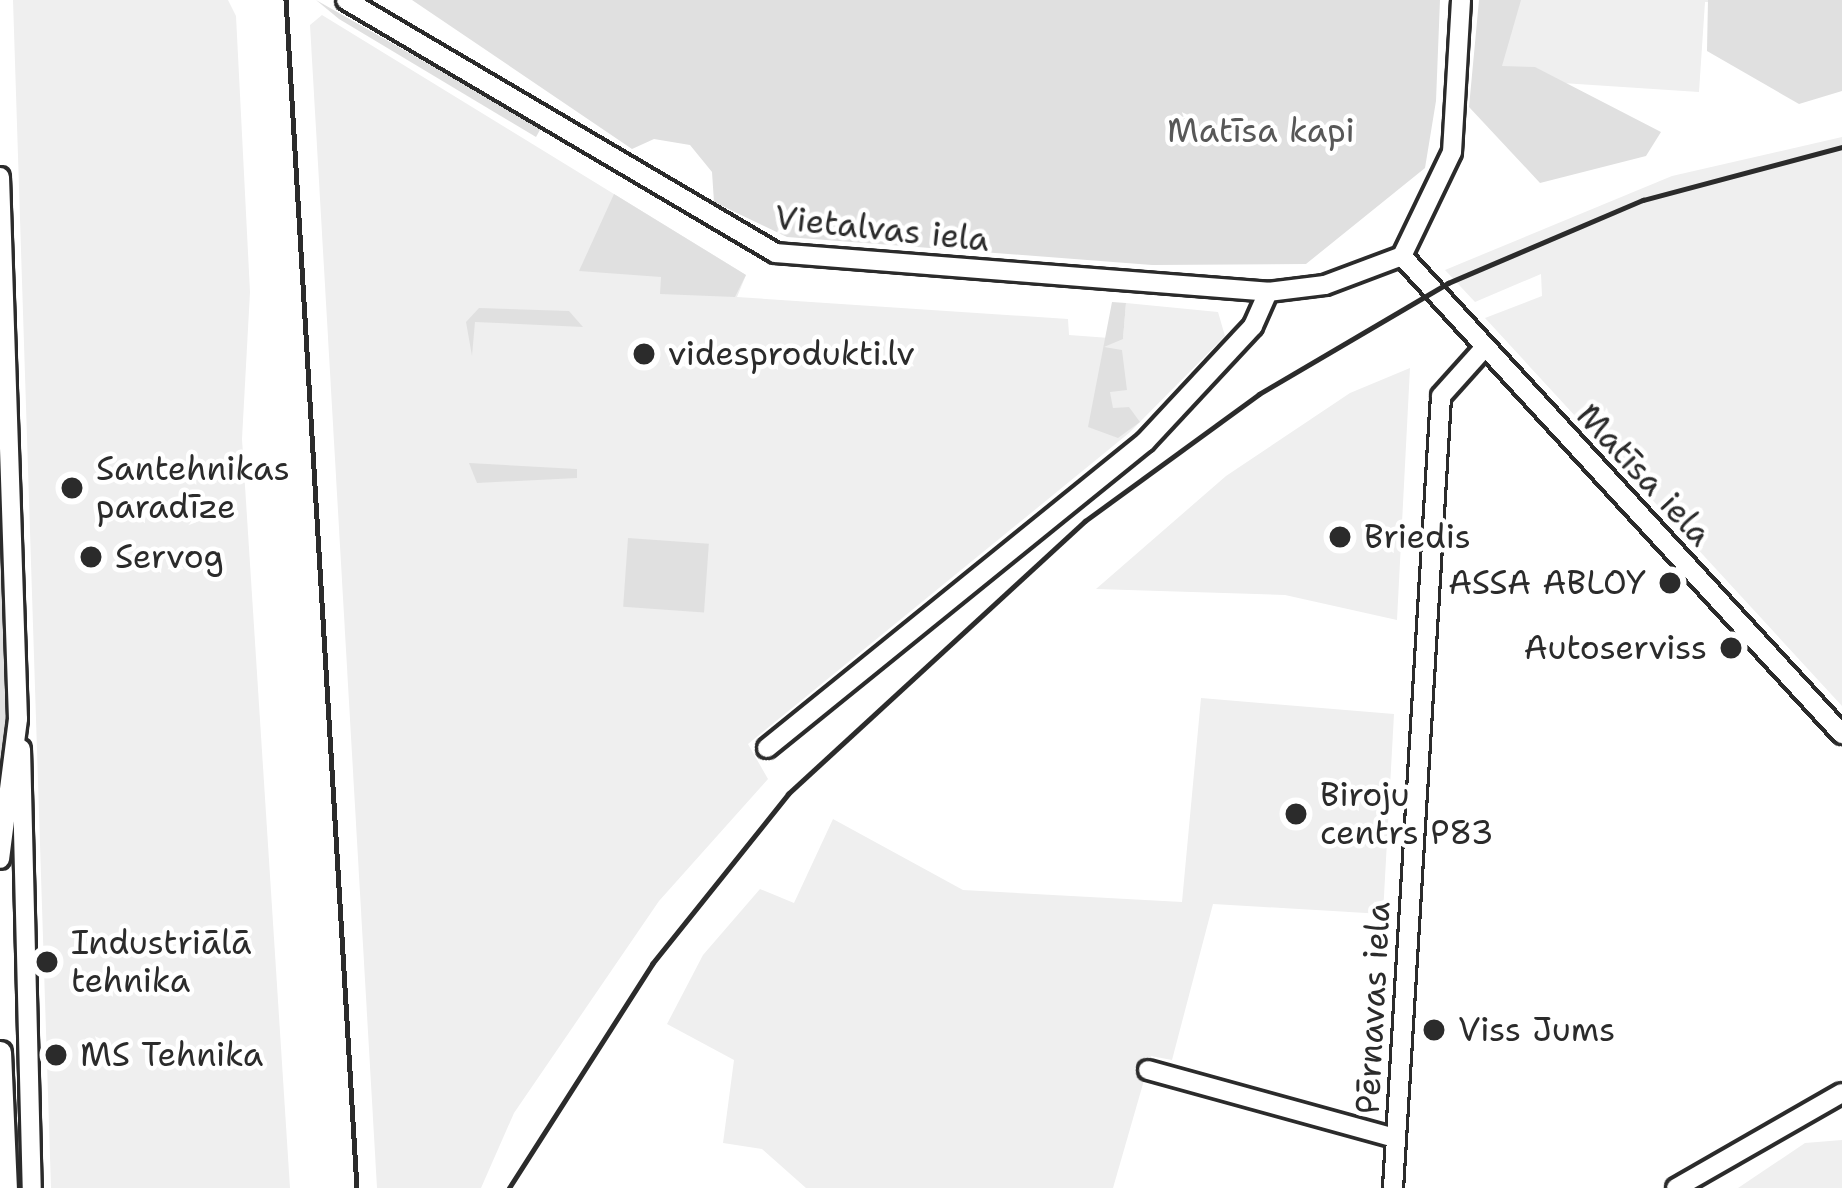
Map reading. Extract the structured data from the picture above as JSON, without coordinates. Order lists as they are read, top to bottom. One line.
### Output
{"streets":{"street":["Vietalvas iela","Matīsa iela","Pērnavas iela"]},"crossings":[["Vietalvas iela","Matīsa iela"],["Matīsa iela","Pērnavas iela"]],"parks":["Matīsa kapi"],"places":["videsprodukti.lv","Santehnikas paradīze","Briedis","Servog","ASSA ABLOY","Autoserviss","Biroju centrs P83","Industriālā tehnika","Viss Jums","MS Tehnika"]}
